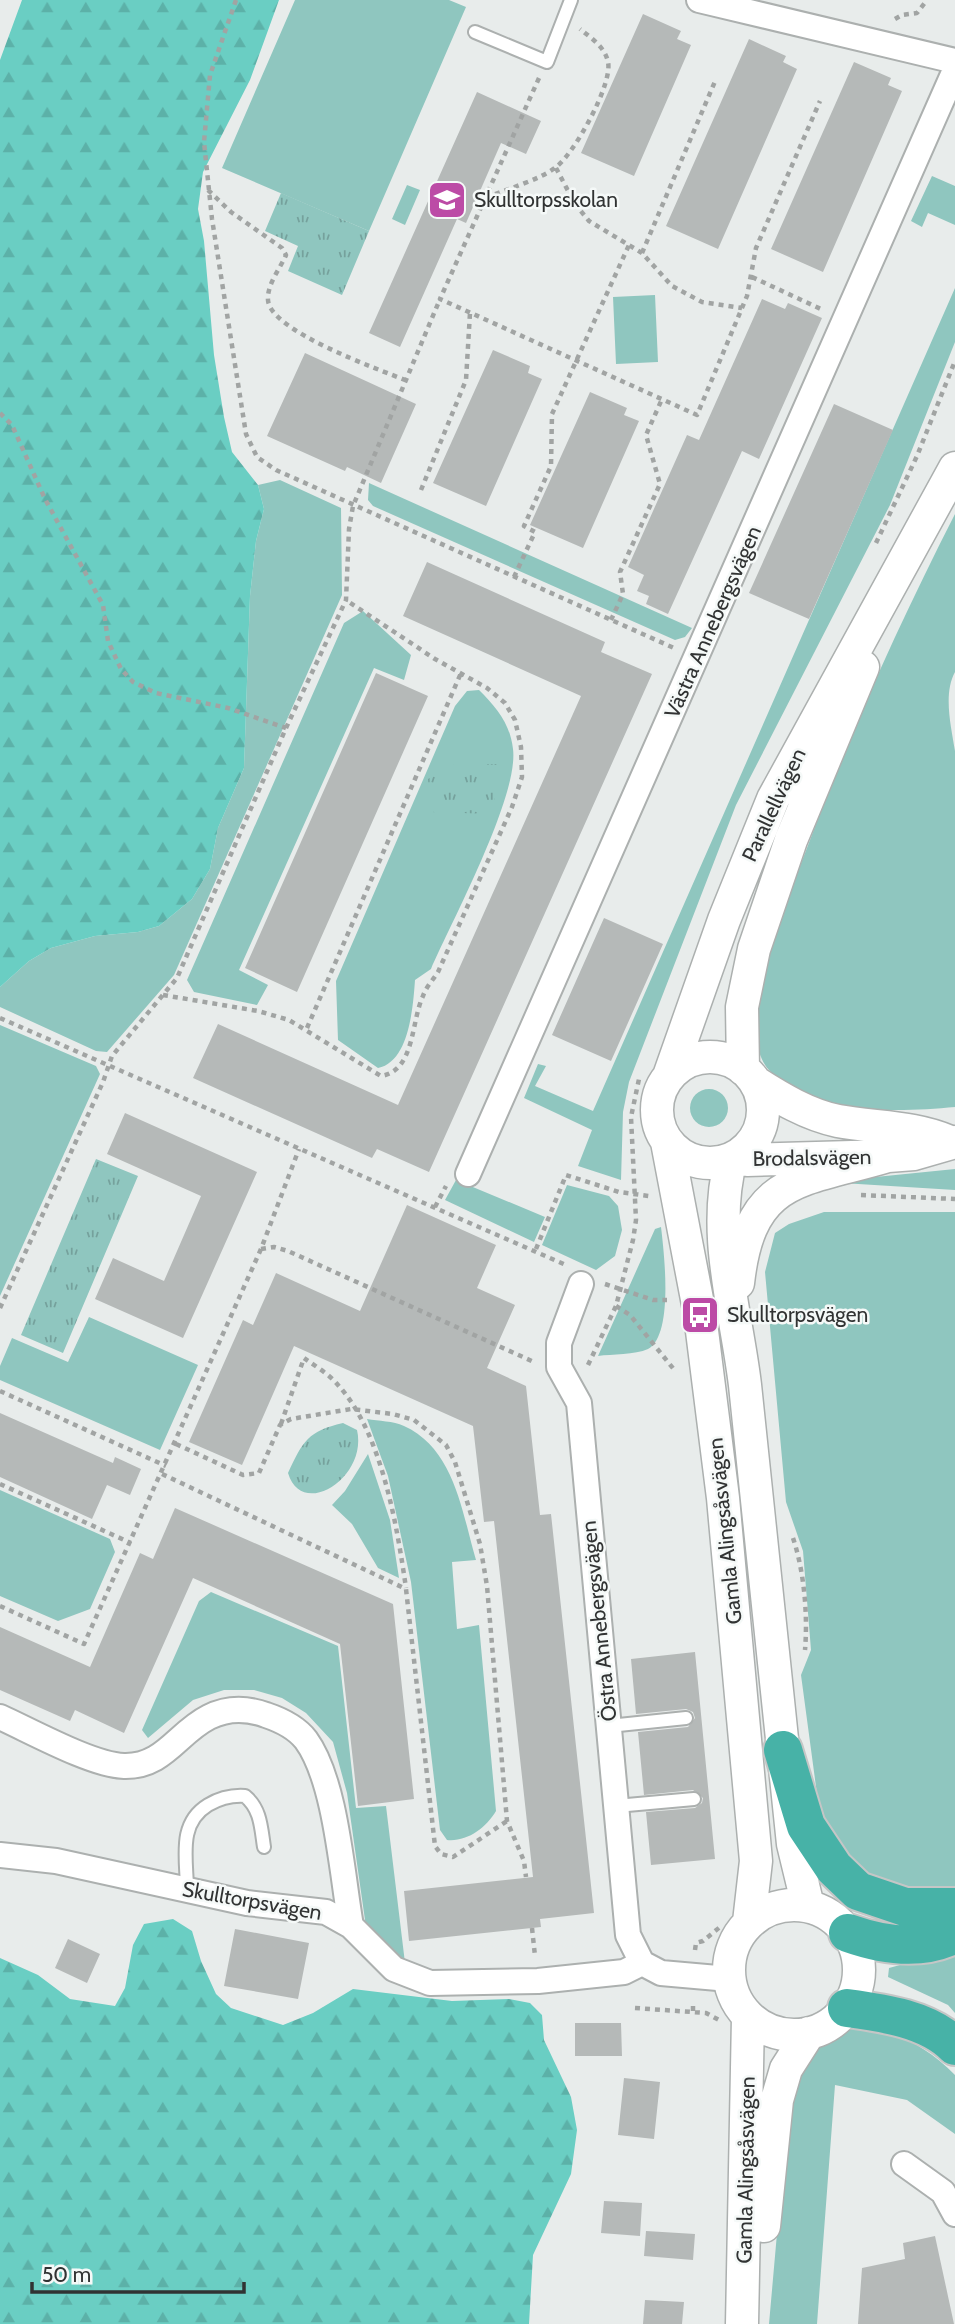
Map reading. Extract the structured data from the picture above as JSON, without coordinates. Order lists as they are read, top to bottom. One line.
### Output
{"streets":{"street":["Västra Annebergsvägen","Parallellvägen","Brodalsvägen","Gamla Alingsåsvägen","Östra Annebergsvägen","Skulltorpsvägen"]},"crossings":[["Parallellvägen","Brodalsvägen"],["Parallellvägen","Gamla Alingsåsvägen"],["Brodalsvägen","Gamla Alingsåsvägen"],["Östra Annebergsvägen","Skulltorpsvägen"]],"places":{"school or university":["Skulltorpsskolan"],"bus stop":["Skulltorpsvägen"]},"scale_bar":"50 m"}
